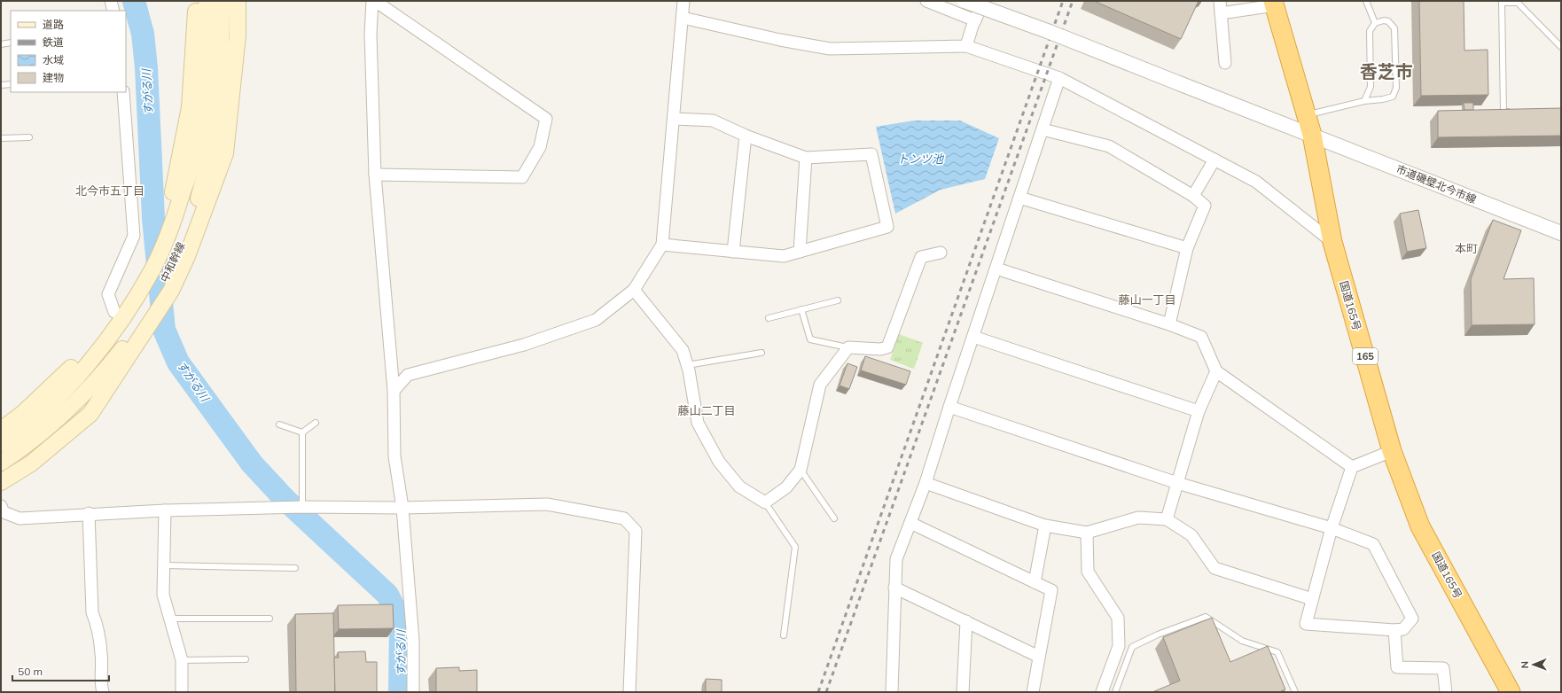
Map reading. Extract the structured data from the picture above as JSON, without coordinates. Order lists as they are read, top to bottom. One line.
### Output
{"streets":{"highway":["国道165号","165"],"main road":["中和幹線"],"street":["市道磯壁北今市線"]},"crossings":[["市道磯壁北今市線","国道165号"]],"districts":["香芝市","北今市五丁目","本町","藤山一丁目","藤山二丁目"],"water":["すがる川","トンツ池"],"legend":["道路","鉄道","水域","建物"],"scale_bar":"50 m","north":"left"}
